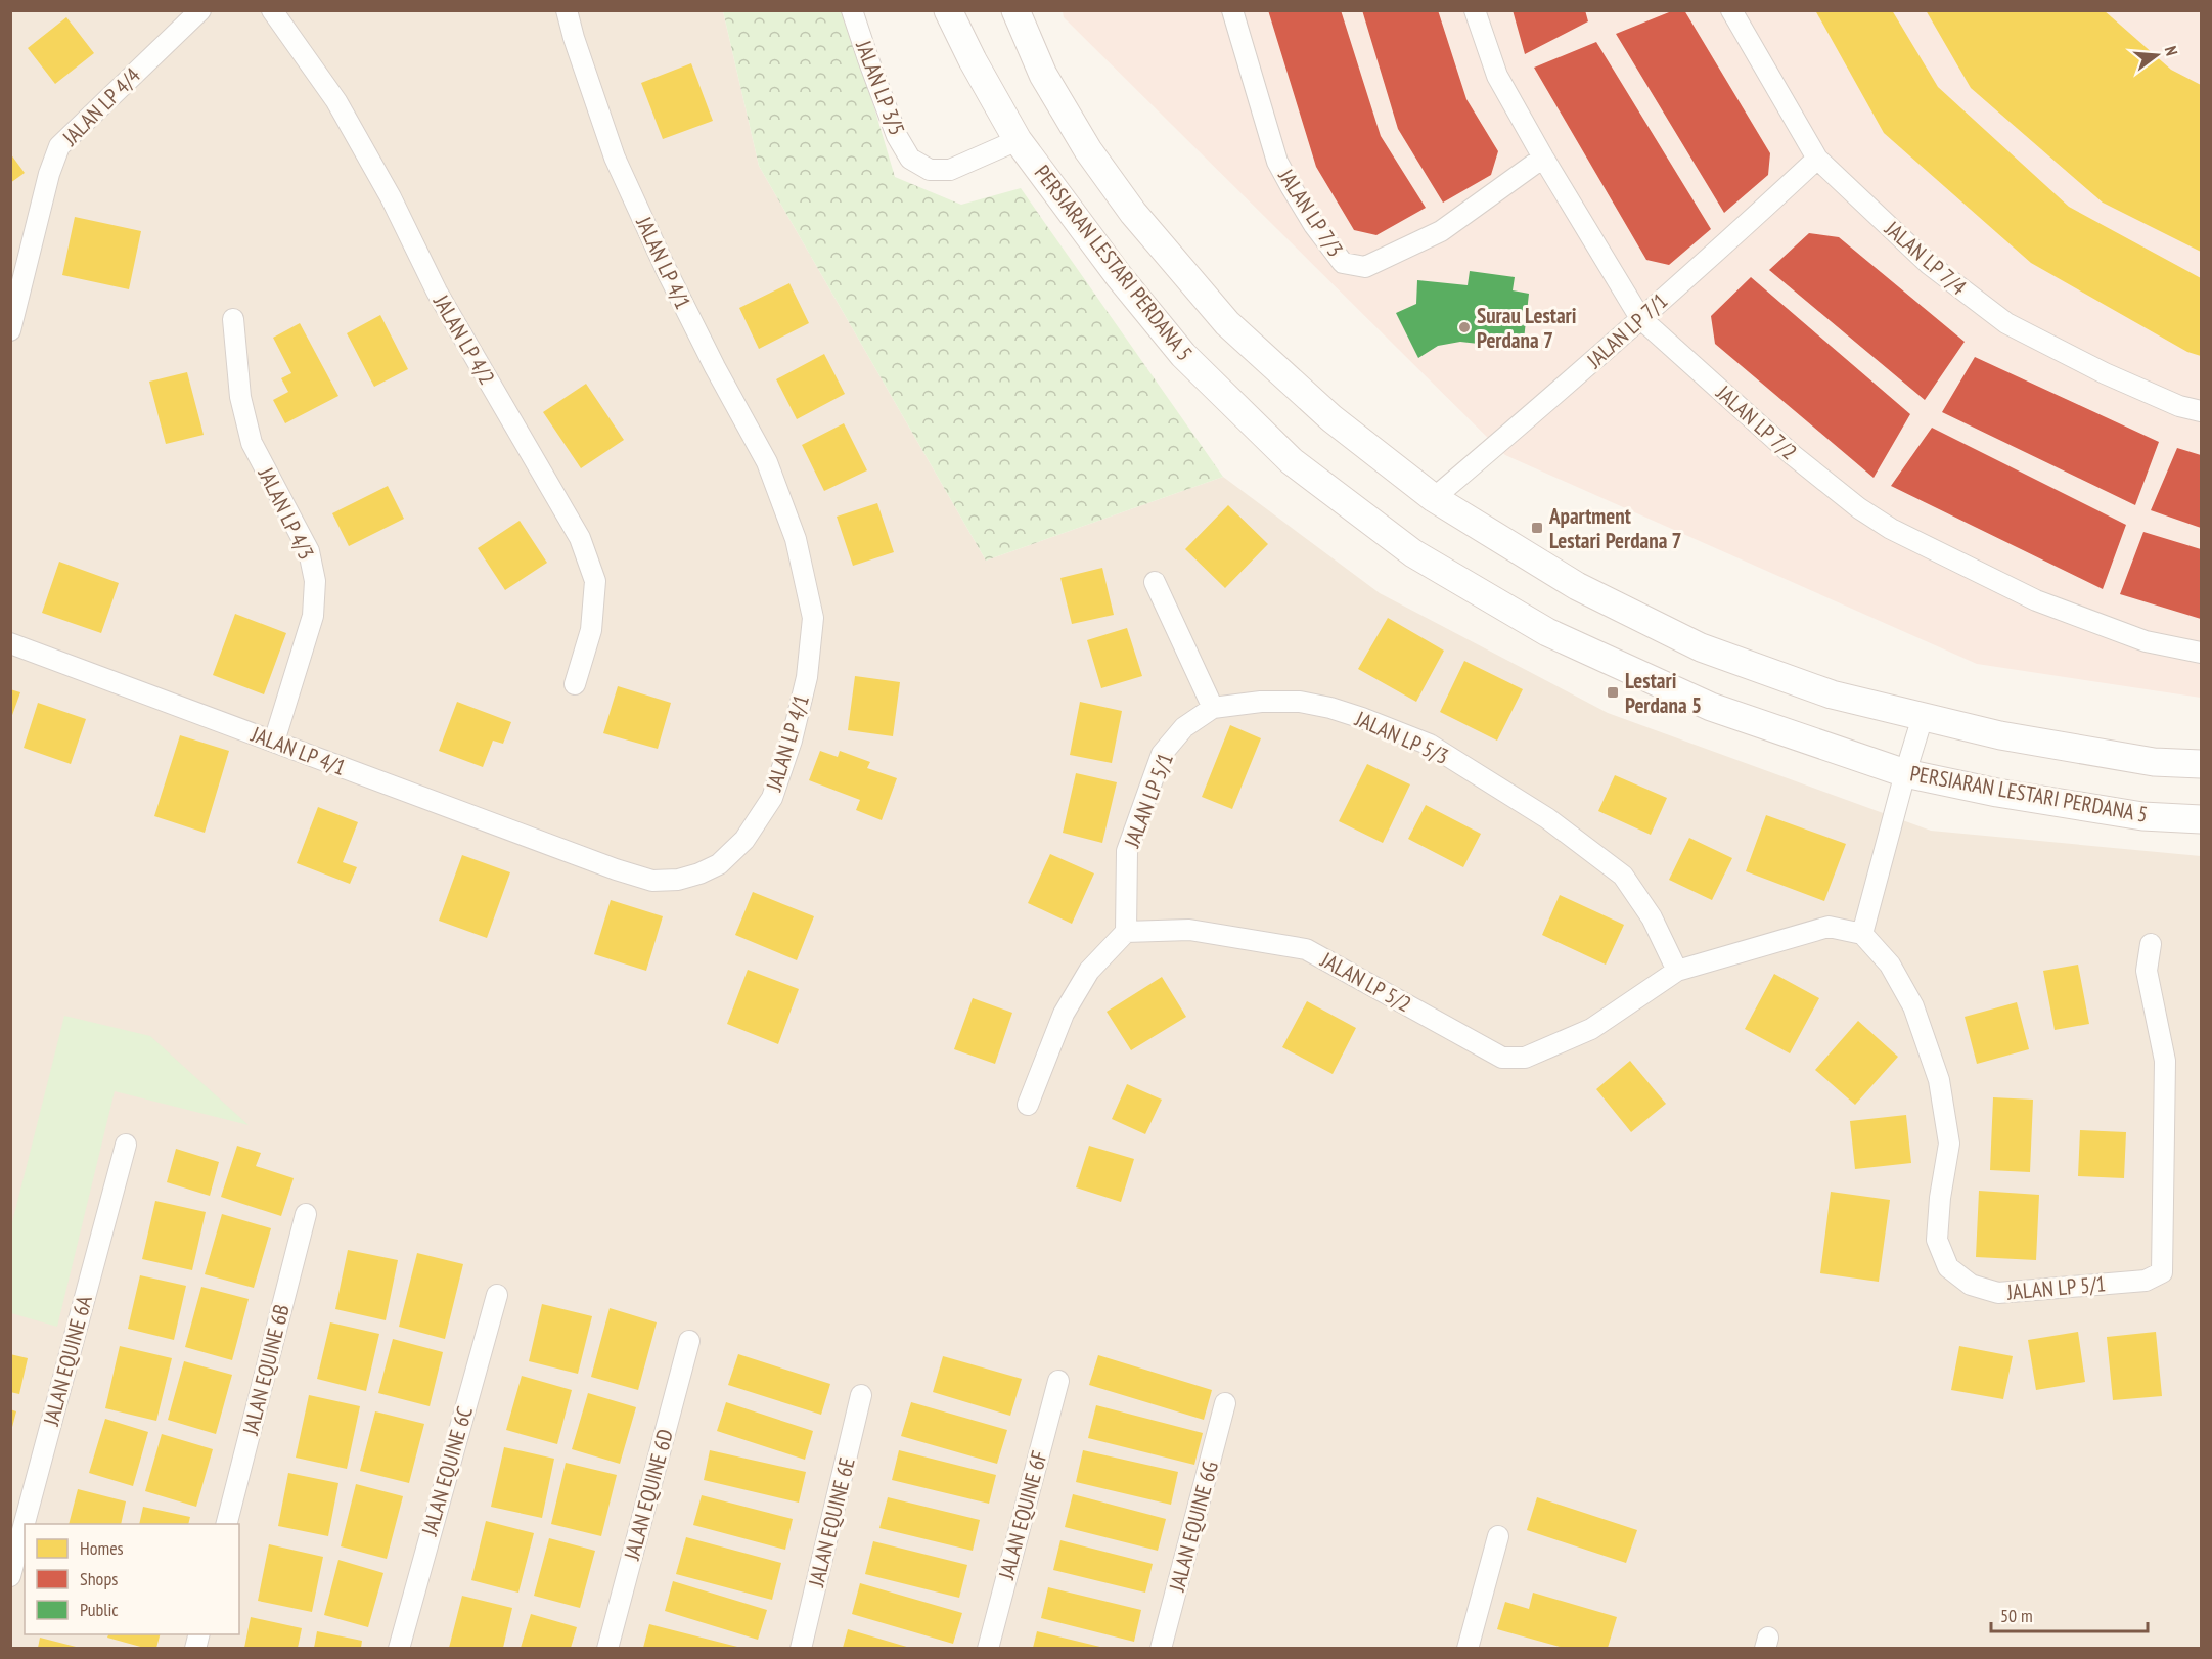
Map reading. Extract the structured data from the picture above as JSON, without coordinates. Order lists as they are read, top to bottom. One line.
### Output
{"streets":{"main road":["PERSIARAN LESTARI PERDANA 5"],"street":["JALAN LP 3/5","JALAN LP 4/4","JALAN LP 7/3","JALAN LP 7/4","JALAN LP 4/1","JALAN LP 7/1","JALAN LP 4/2","JALAN LP 7/2","JALAN LP 4/3","JALAN LP 5/3","JALAN LP 5/1","JALAN LP 5/2","JALAN EQUINE 6A","JALAN EQUINE 6B","JALAN EQUINE 6C","JALAN EQUINE 6D","JALAN EQUINE 6F","JALAN EQUINE 6E","JALAN EQUINE 6G"]},"crossings":[["JALAN LP 3/5","PERSIARAN LESTARI PERDANA 5"],["JALAN LP 7/3","JALAN LP 7/2"],["JALAN LP 7/4","JALAN LP 7/1"],["JALAN LP 4/1","JALAN LP 4/3"],["JALAN LP 7/1","JALAN LP 7/2"],["JALAN LP 5/3","JALAN LP 5/1"],["JALAN LP 5/3","JALAN LP 5/2"],["JALAN LP 5/1","JALAN LP 5/2"]],"places":{"other":["Surau Lestari Perdana 7"],"transit":["Apartment Lestari Perdana 7","Lestari Perdana 5"]},"legend":["Homes","Shops","Public"],"scale_bar":"50 m","north":"right"}
